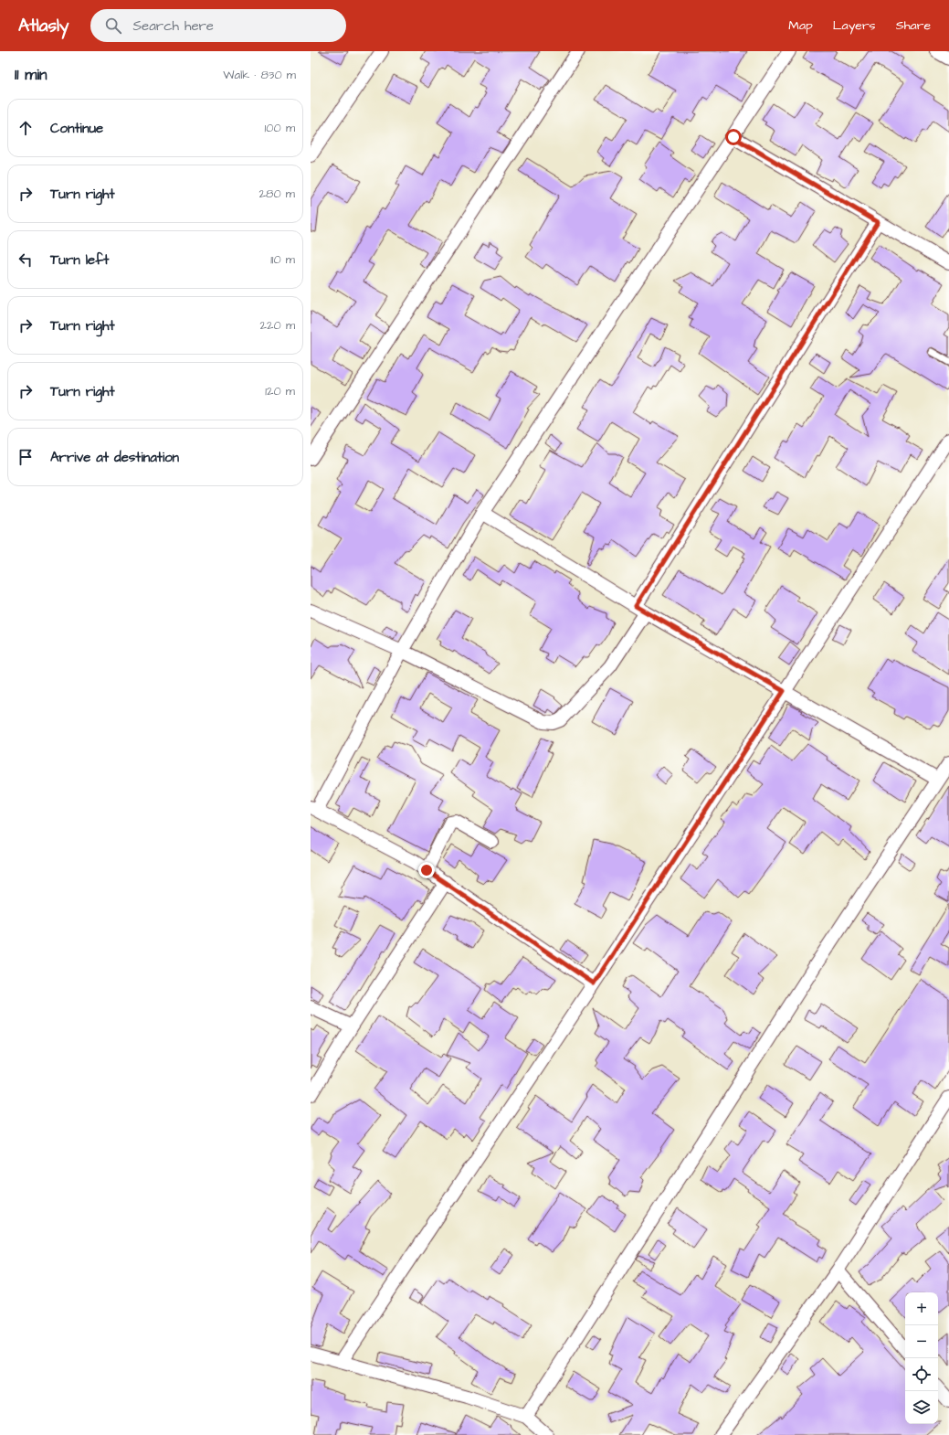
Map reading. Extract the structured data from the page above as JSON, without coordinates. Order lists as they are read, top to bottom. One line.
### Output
{"page":{"header":"Atlasly","search":"Search here","nav":["Map","Layers","Share"],"heading":["11 min","Walk · 830 m"],"list":[["Continue","100 m"],["Turn right","280 m"],["Turn left","110 m"],["Turn right","220 m"],["Turn right","120 m"],"Arrive at destination"],"map_buttons":["+","−"]}}
